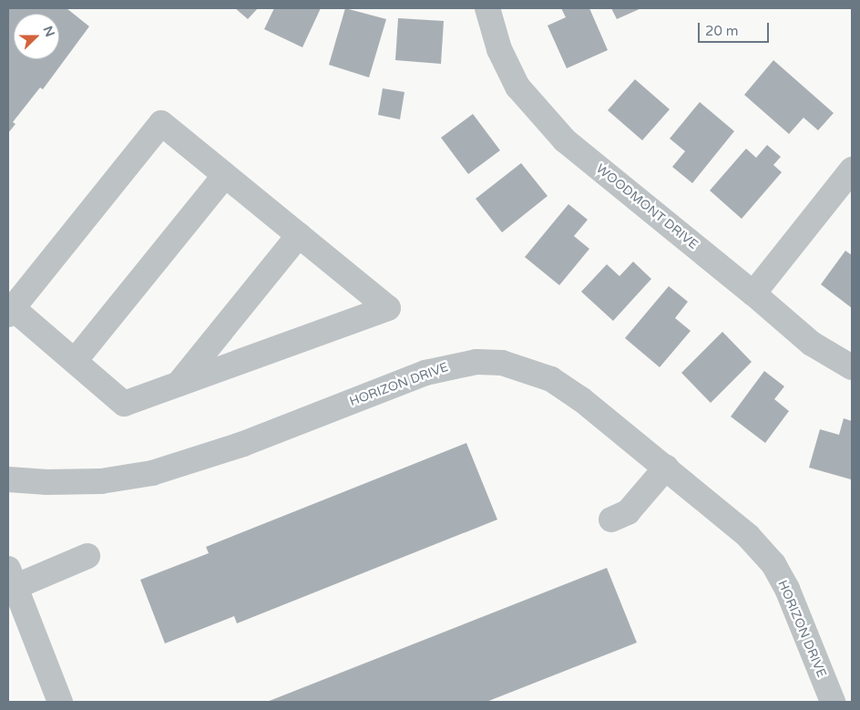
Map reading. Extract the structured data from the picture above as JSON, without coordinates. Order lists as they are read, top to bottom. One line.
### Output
{"streets":{"street":["WOODMONT DRIVE","HORIZON DRIVE"]},"scale_bar":"20 m","north":"right"}
